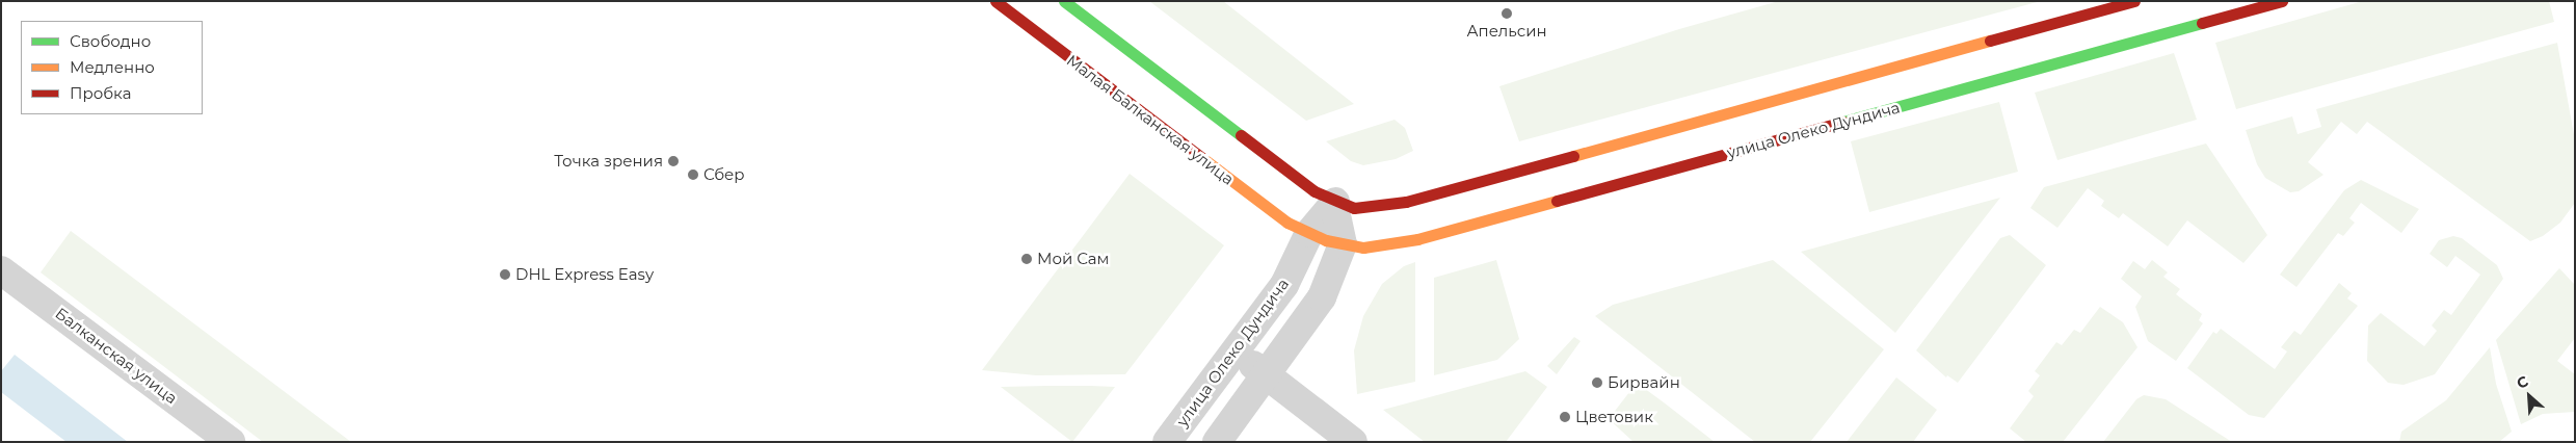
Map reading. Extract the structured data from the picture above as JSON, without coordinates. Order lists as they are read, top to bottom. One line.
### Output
{"streets":{"street":["Малая Балканская улица","улица Олеко Дундича","Балканская улица"]},"crossings":[["Малая Балканская улица","улица Олеко Дундича"]],"places":["Апельсин","Точка зрения","Сбер","Мой Сам","DHL Express Easy","Бирвайн","Цветовик"],"legend":["Свободно","Медленно","Пробка"],"north":"top left"}
